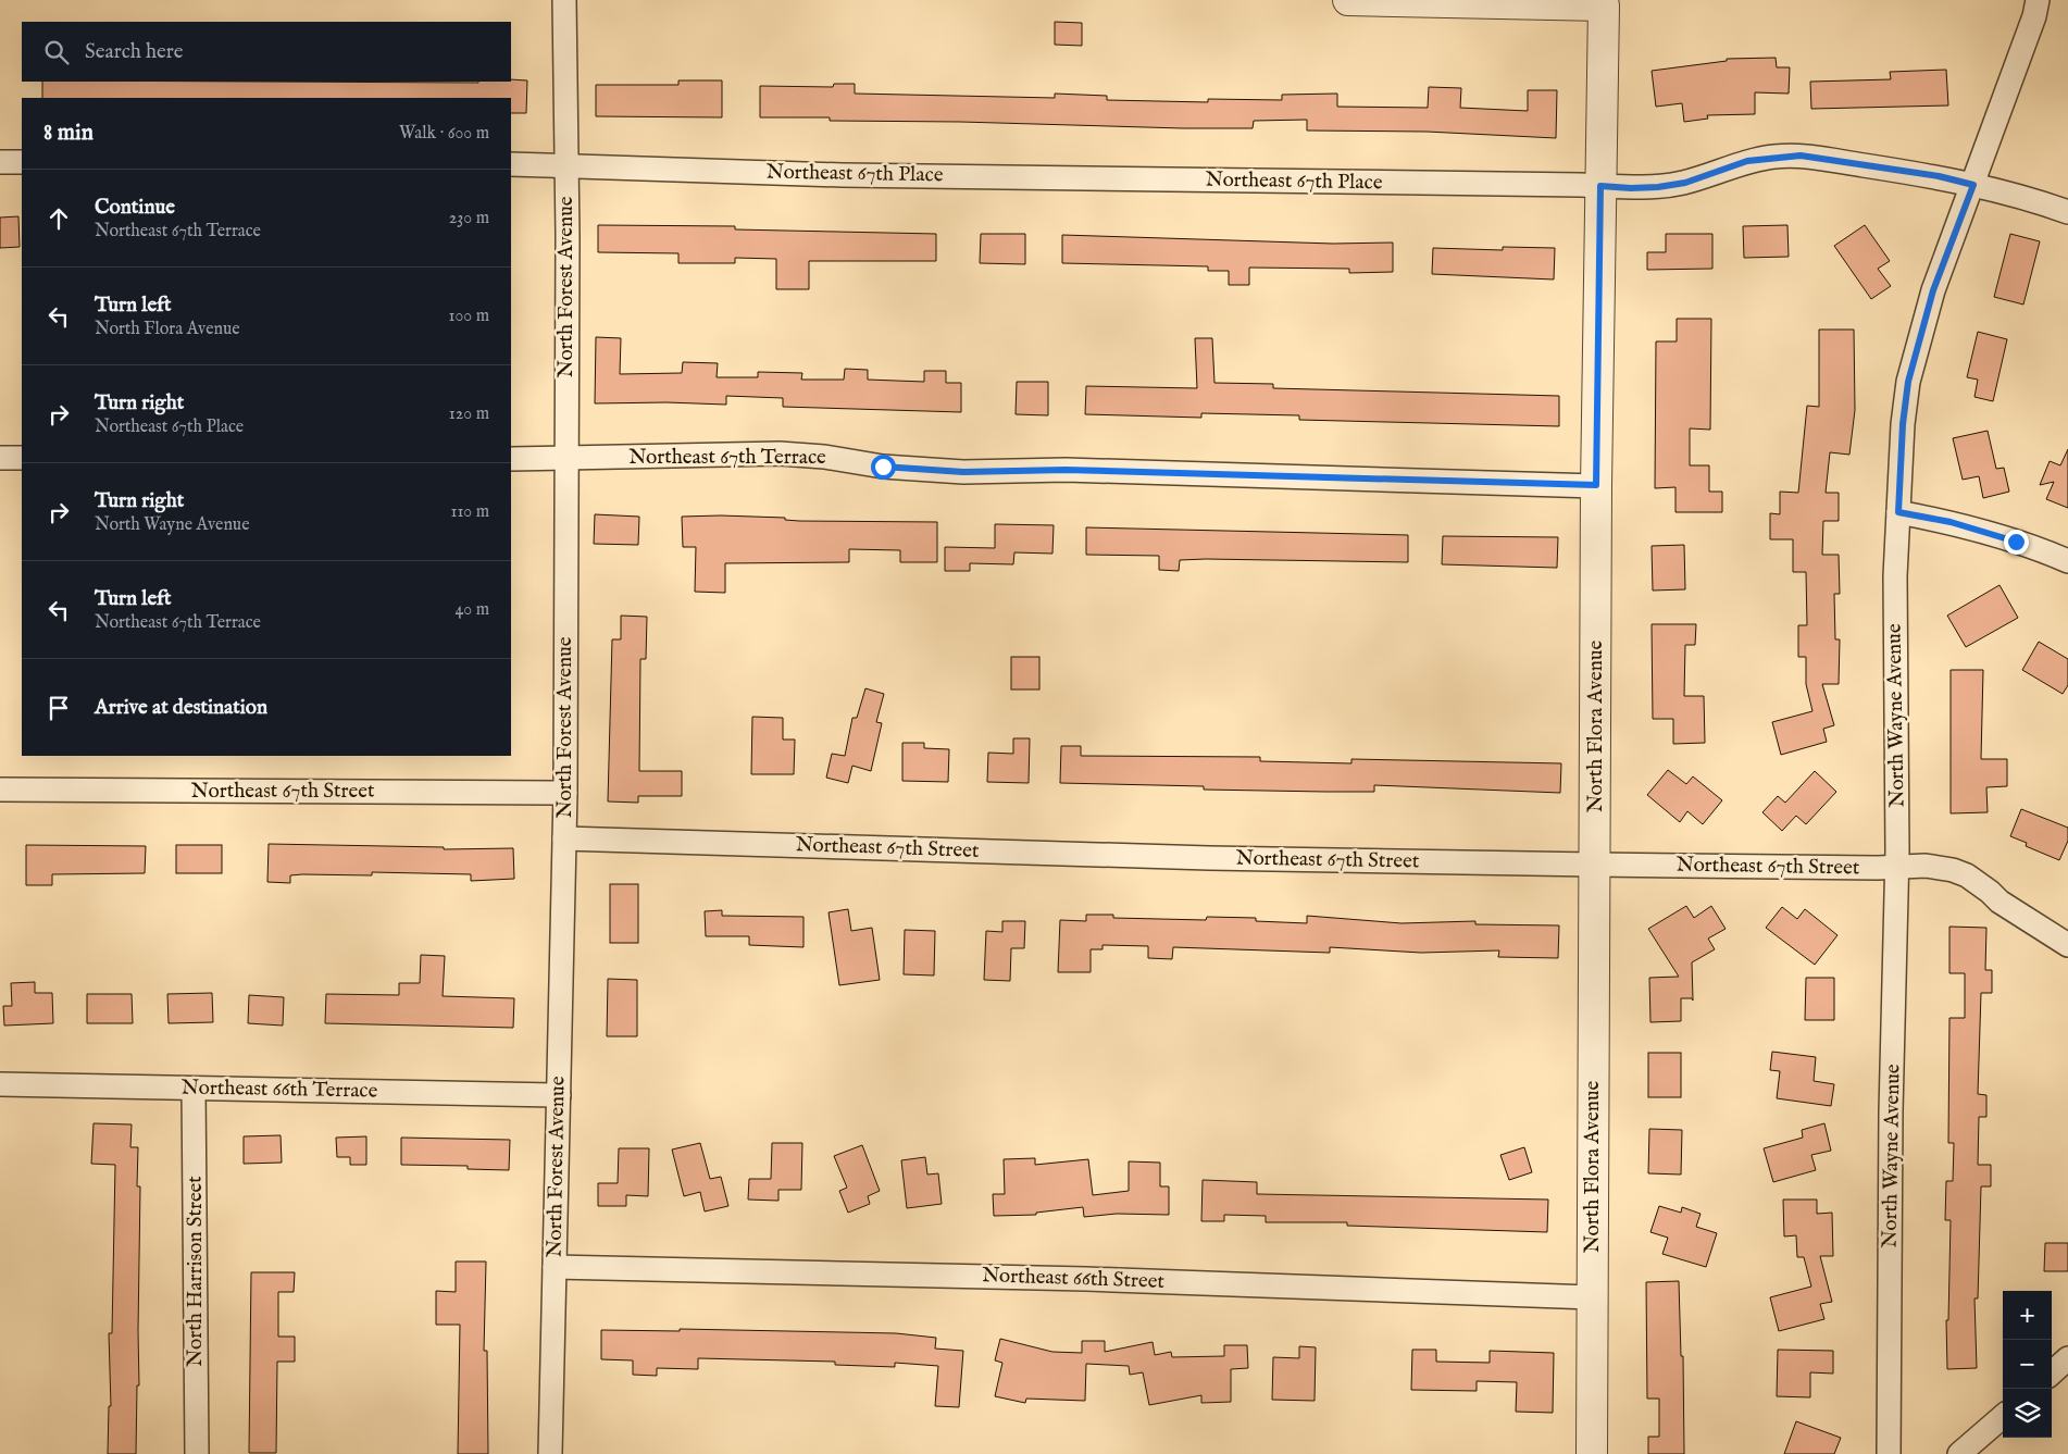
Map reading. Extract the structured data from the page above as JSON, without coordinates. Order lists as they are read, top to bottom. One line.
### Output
{"streets":{"street":["Northeast 67th Place","North Forest Avenue","Northeast 67th Terrace","North Wayne Avenue","North Flora Avenue","Northeast 67th Street","Northeast 66th Terrace","North Harrison Street","Northeast 66th Street"]},"crossings":[["Northeast 67th Place","North Forest Avenue"],["Northeast 67th Place","North Wayne Avenue"],["Northeast 67th Place","North Flora Avenue"],["North Forest Avenue","Northeast 67th Terrace"],["North Forest Avenue","Northeast 67th Street"],["North Forest Avenue","Northeast 66th Terrace"],["North Forest Avenue","Northeast 66th Street"],["Northeast 67th Terrace","North Flora Avenue"],["North Wayne Avenue","Northeast 67th Street"],["North Flora Avenue","Northeast 67th Street"],["North Flora Avenue","Northeast 66th Street"],["Northeast 66th Terrace","North Harrison Street"]],"page":{"search":"Search here","heading":["8 min","Walk · 600 m"],"list":[["Continue","Northeast 67th Terrace","230 m"],["Turn left","North Flora Avenue","100 m"],["Turn right","Northeast 67th Place","120 m"],["Turn right","North Wayne Avenue","110 m"],["Turn left","Northeast 67th Terrace","40 m"],"Arrive at destination"],"map_buttons":["+","−"]}}
